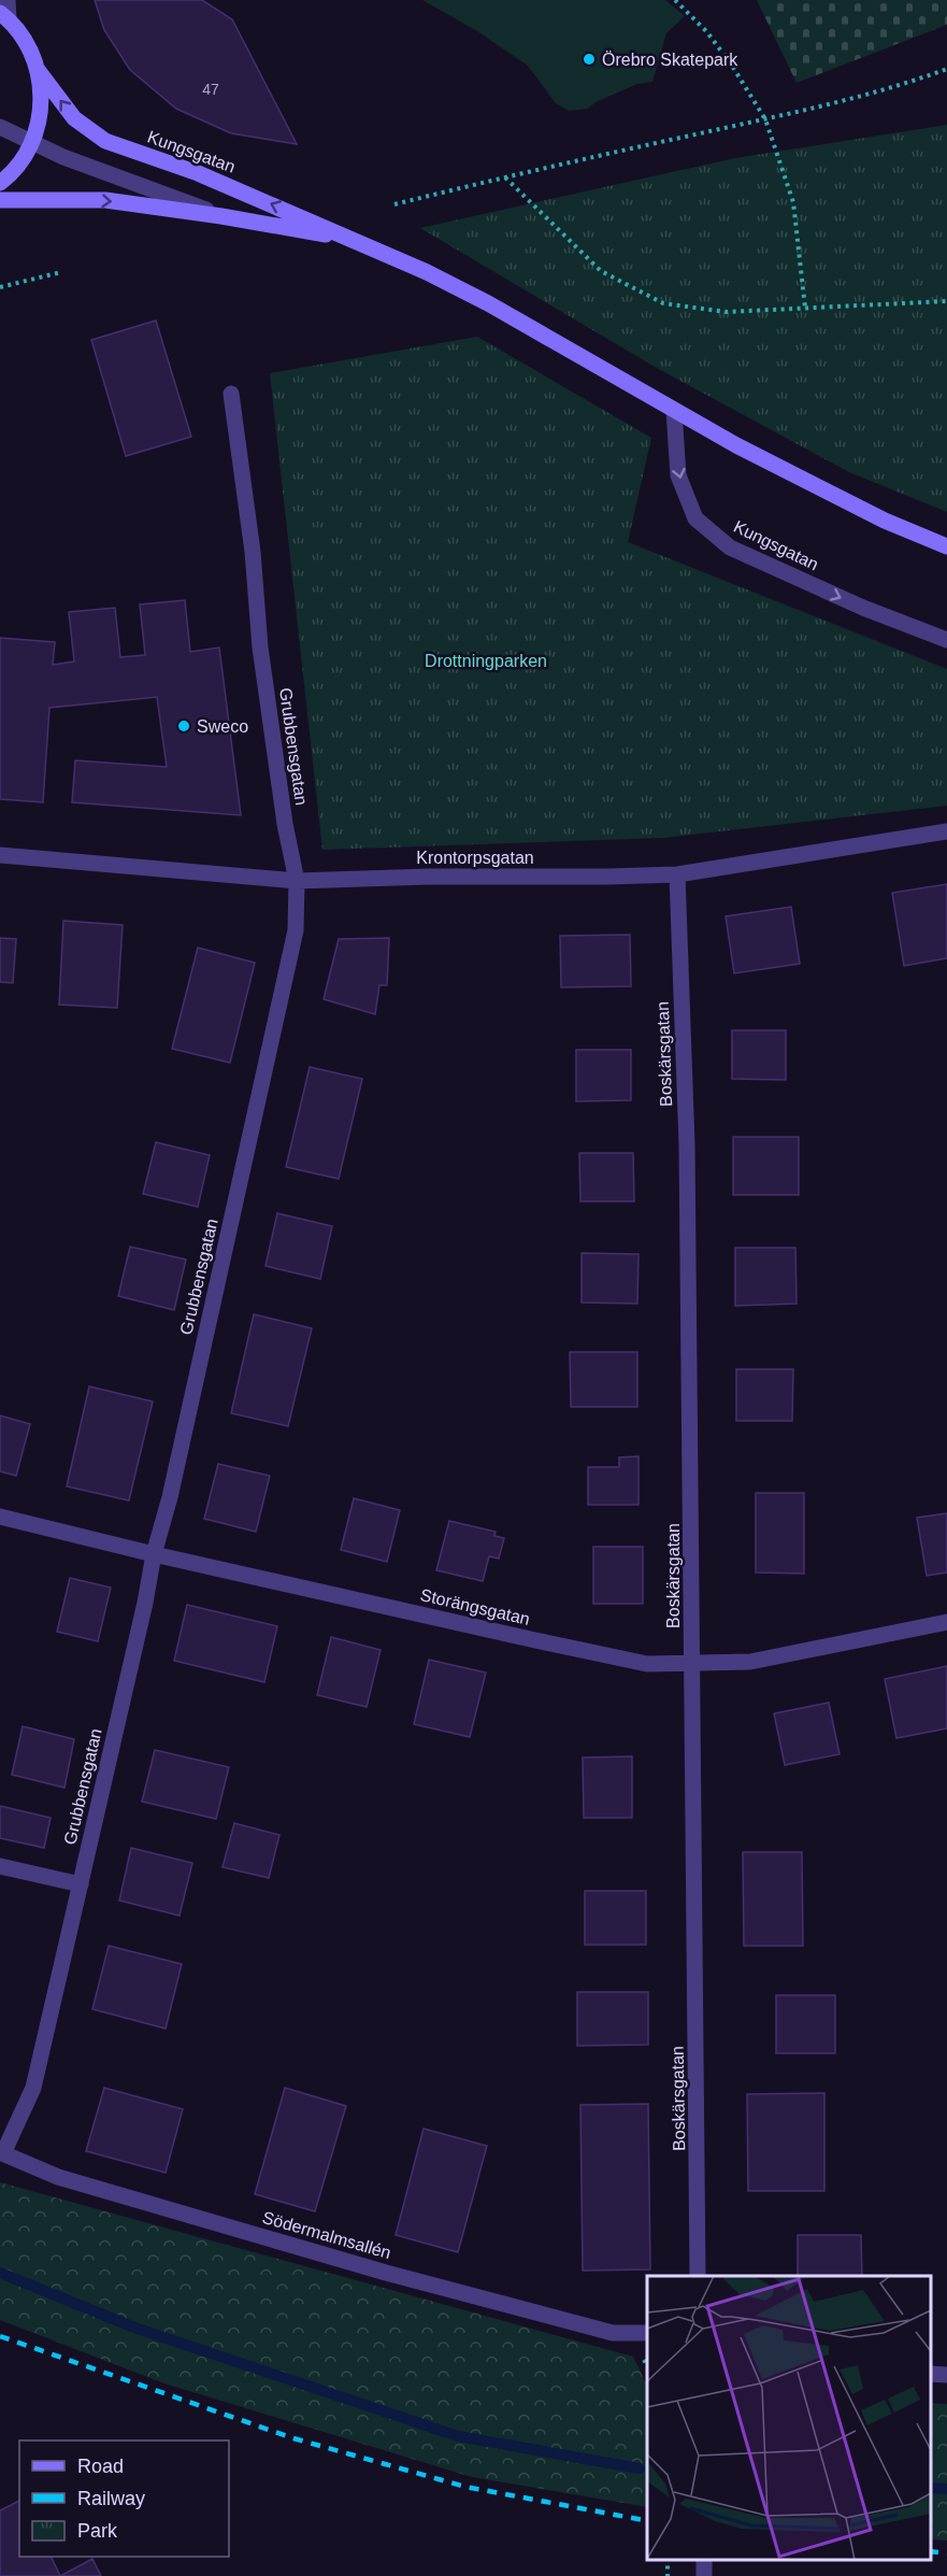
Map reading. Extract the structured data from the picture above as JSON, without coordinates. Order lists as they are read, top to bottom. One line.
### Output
{"streets":{"main road":["Kungsgatan"],"street":["Grubbensgatan","Krontorpsgatan","Boskärsgatan","Storängsgatan","Södermalmsallén"]},"crossings":[["Grubbensgatan","Krontorpsgatan"],["Grubbensgatan","Storängsgatan"],["Grubbensgatan","Södermalmsallén"],["Krontorpsgatan","Boskärsgatan"],["Boskärsgatan","Storängsgatan"]],"parks":["Drottningparken"],"places":["Örebro Skatepark","Sweco"],"house_numbers":["47"],"legend":["Road","Railway","Park"]}
